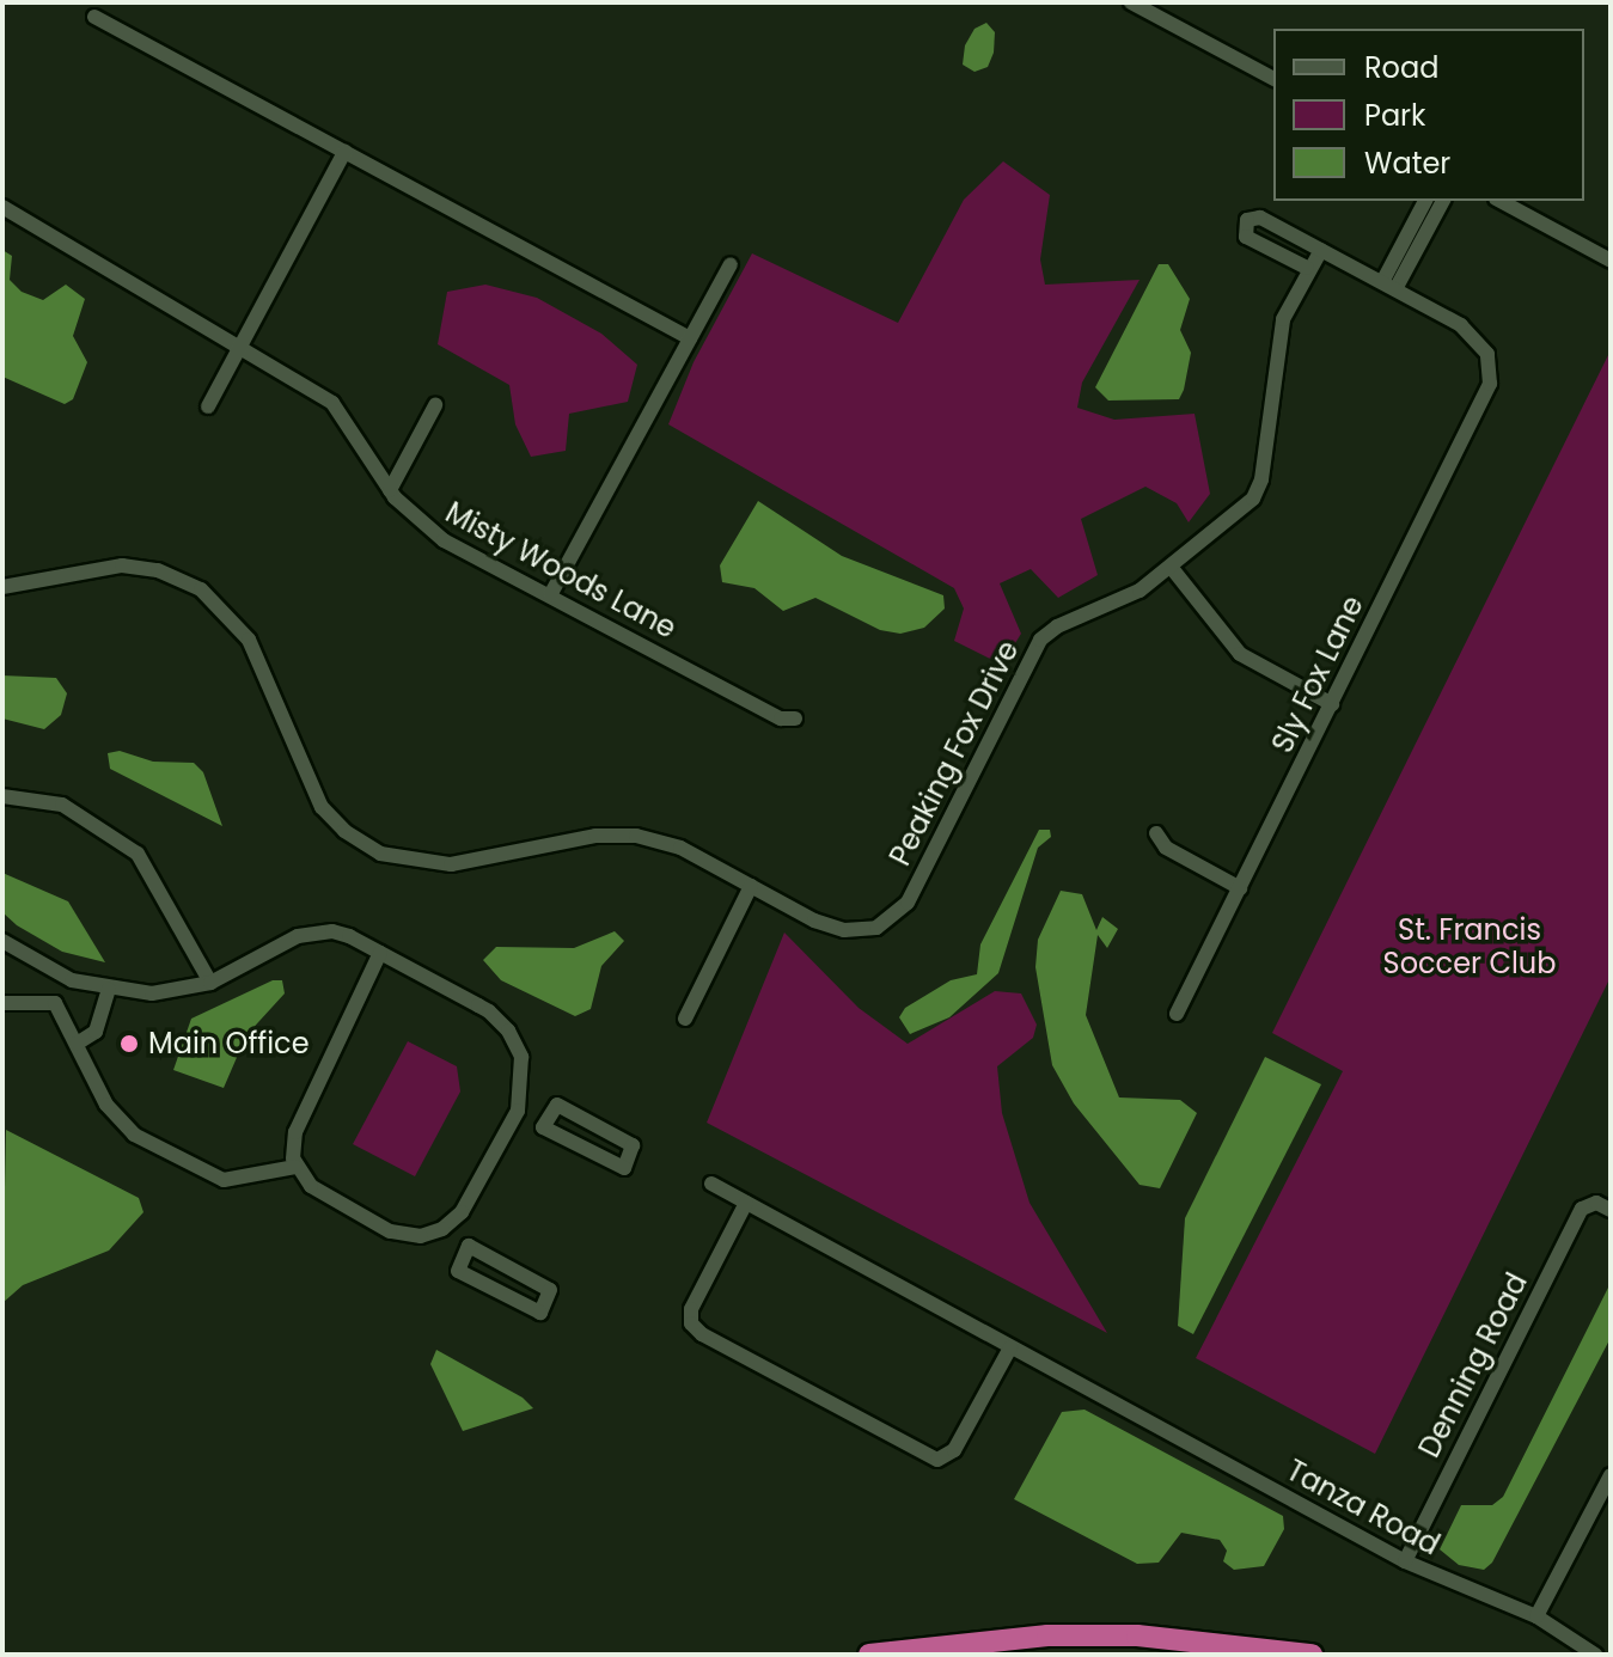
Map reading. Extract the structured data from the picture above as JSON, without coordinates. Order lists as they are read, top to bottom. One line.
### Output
{"streets":{"street":["Misty Woods Lane","Sly Fox Lane","Peaking Fox Drive","Denning Road","Tanza Road"]},"crossings":[["Denning Road","Tanza Road"]],"parks":["St. Francis Soccer Club"],"places":["Main Office"],"legend":["Road","Park","Water"]}
